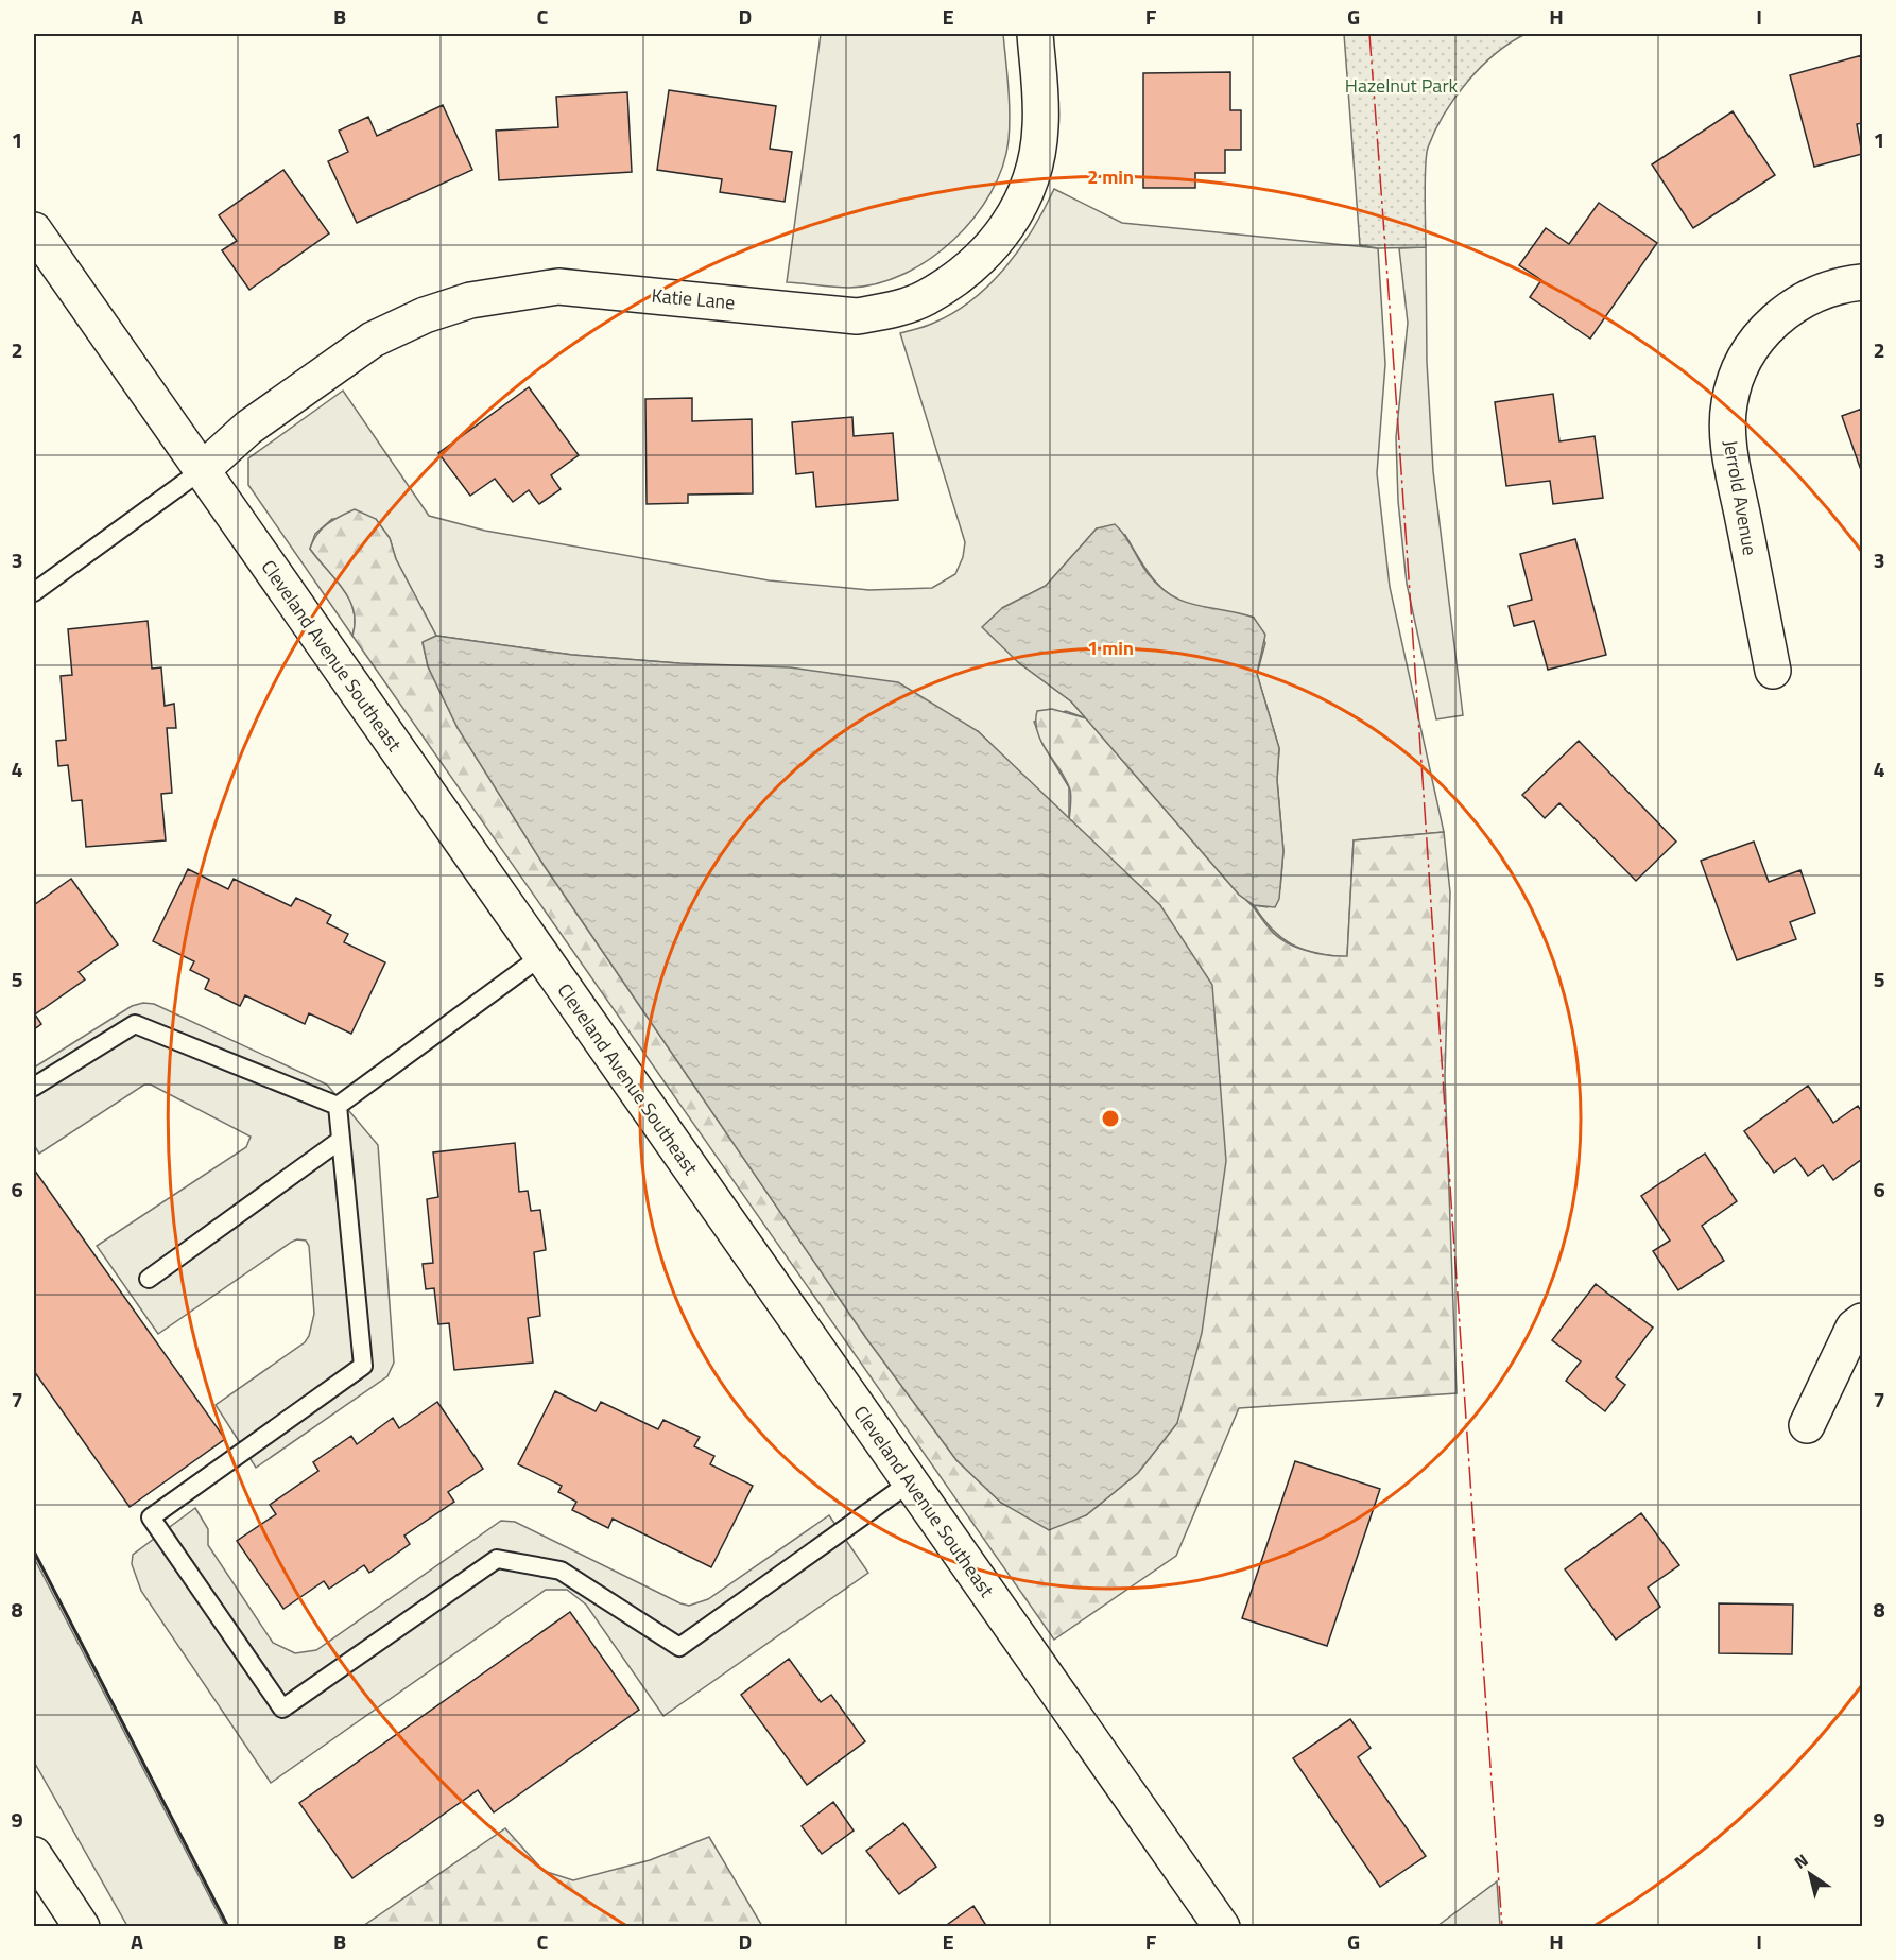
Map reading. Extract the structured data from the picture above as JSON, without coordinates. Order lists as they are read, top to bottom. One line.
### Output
{"streets":{"main road":["Katie Lane","Jerrold Avenue","Cleveland Avenue Southeast"]},"crossings":[["Katie Lane","Cleveland Avenue Southeast"]],"parks":["Hazelnut Park"],"north":"top left","grid":{"columns":["A","B","C","D","E","F","G","H","I"],"rows":["1","2","3","4","5","6","7","8","9"]},"rings":["2 min","1 min"]}
